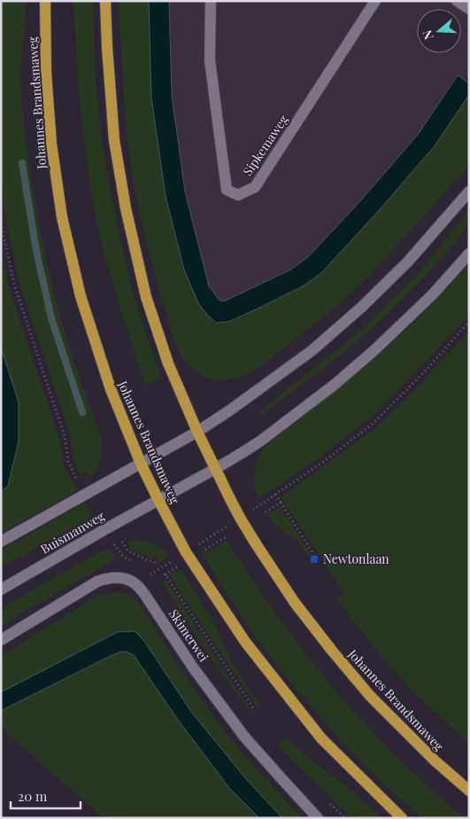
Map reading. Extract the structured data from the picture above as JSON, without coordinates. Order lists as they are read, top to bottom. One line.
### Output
{"streets":{"main road":["Johannes Brandsmaweg"],"street":["Sipkemaweg","Buismanweg","Skimerwei"]},"crossings":[["Johannes Brandsmaweg","Buismanweg"]],"places":{"transit":["Newtonlaan"]},"scale_bar":"20 m","north":"left"}
